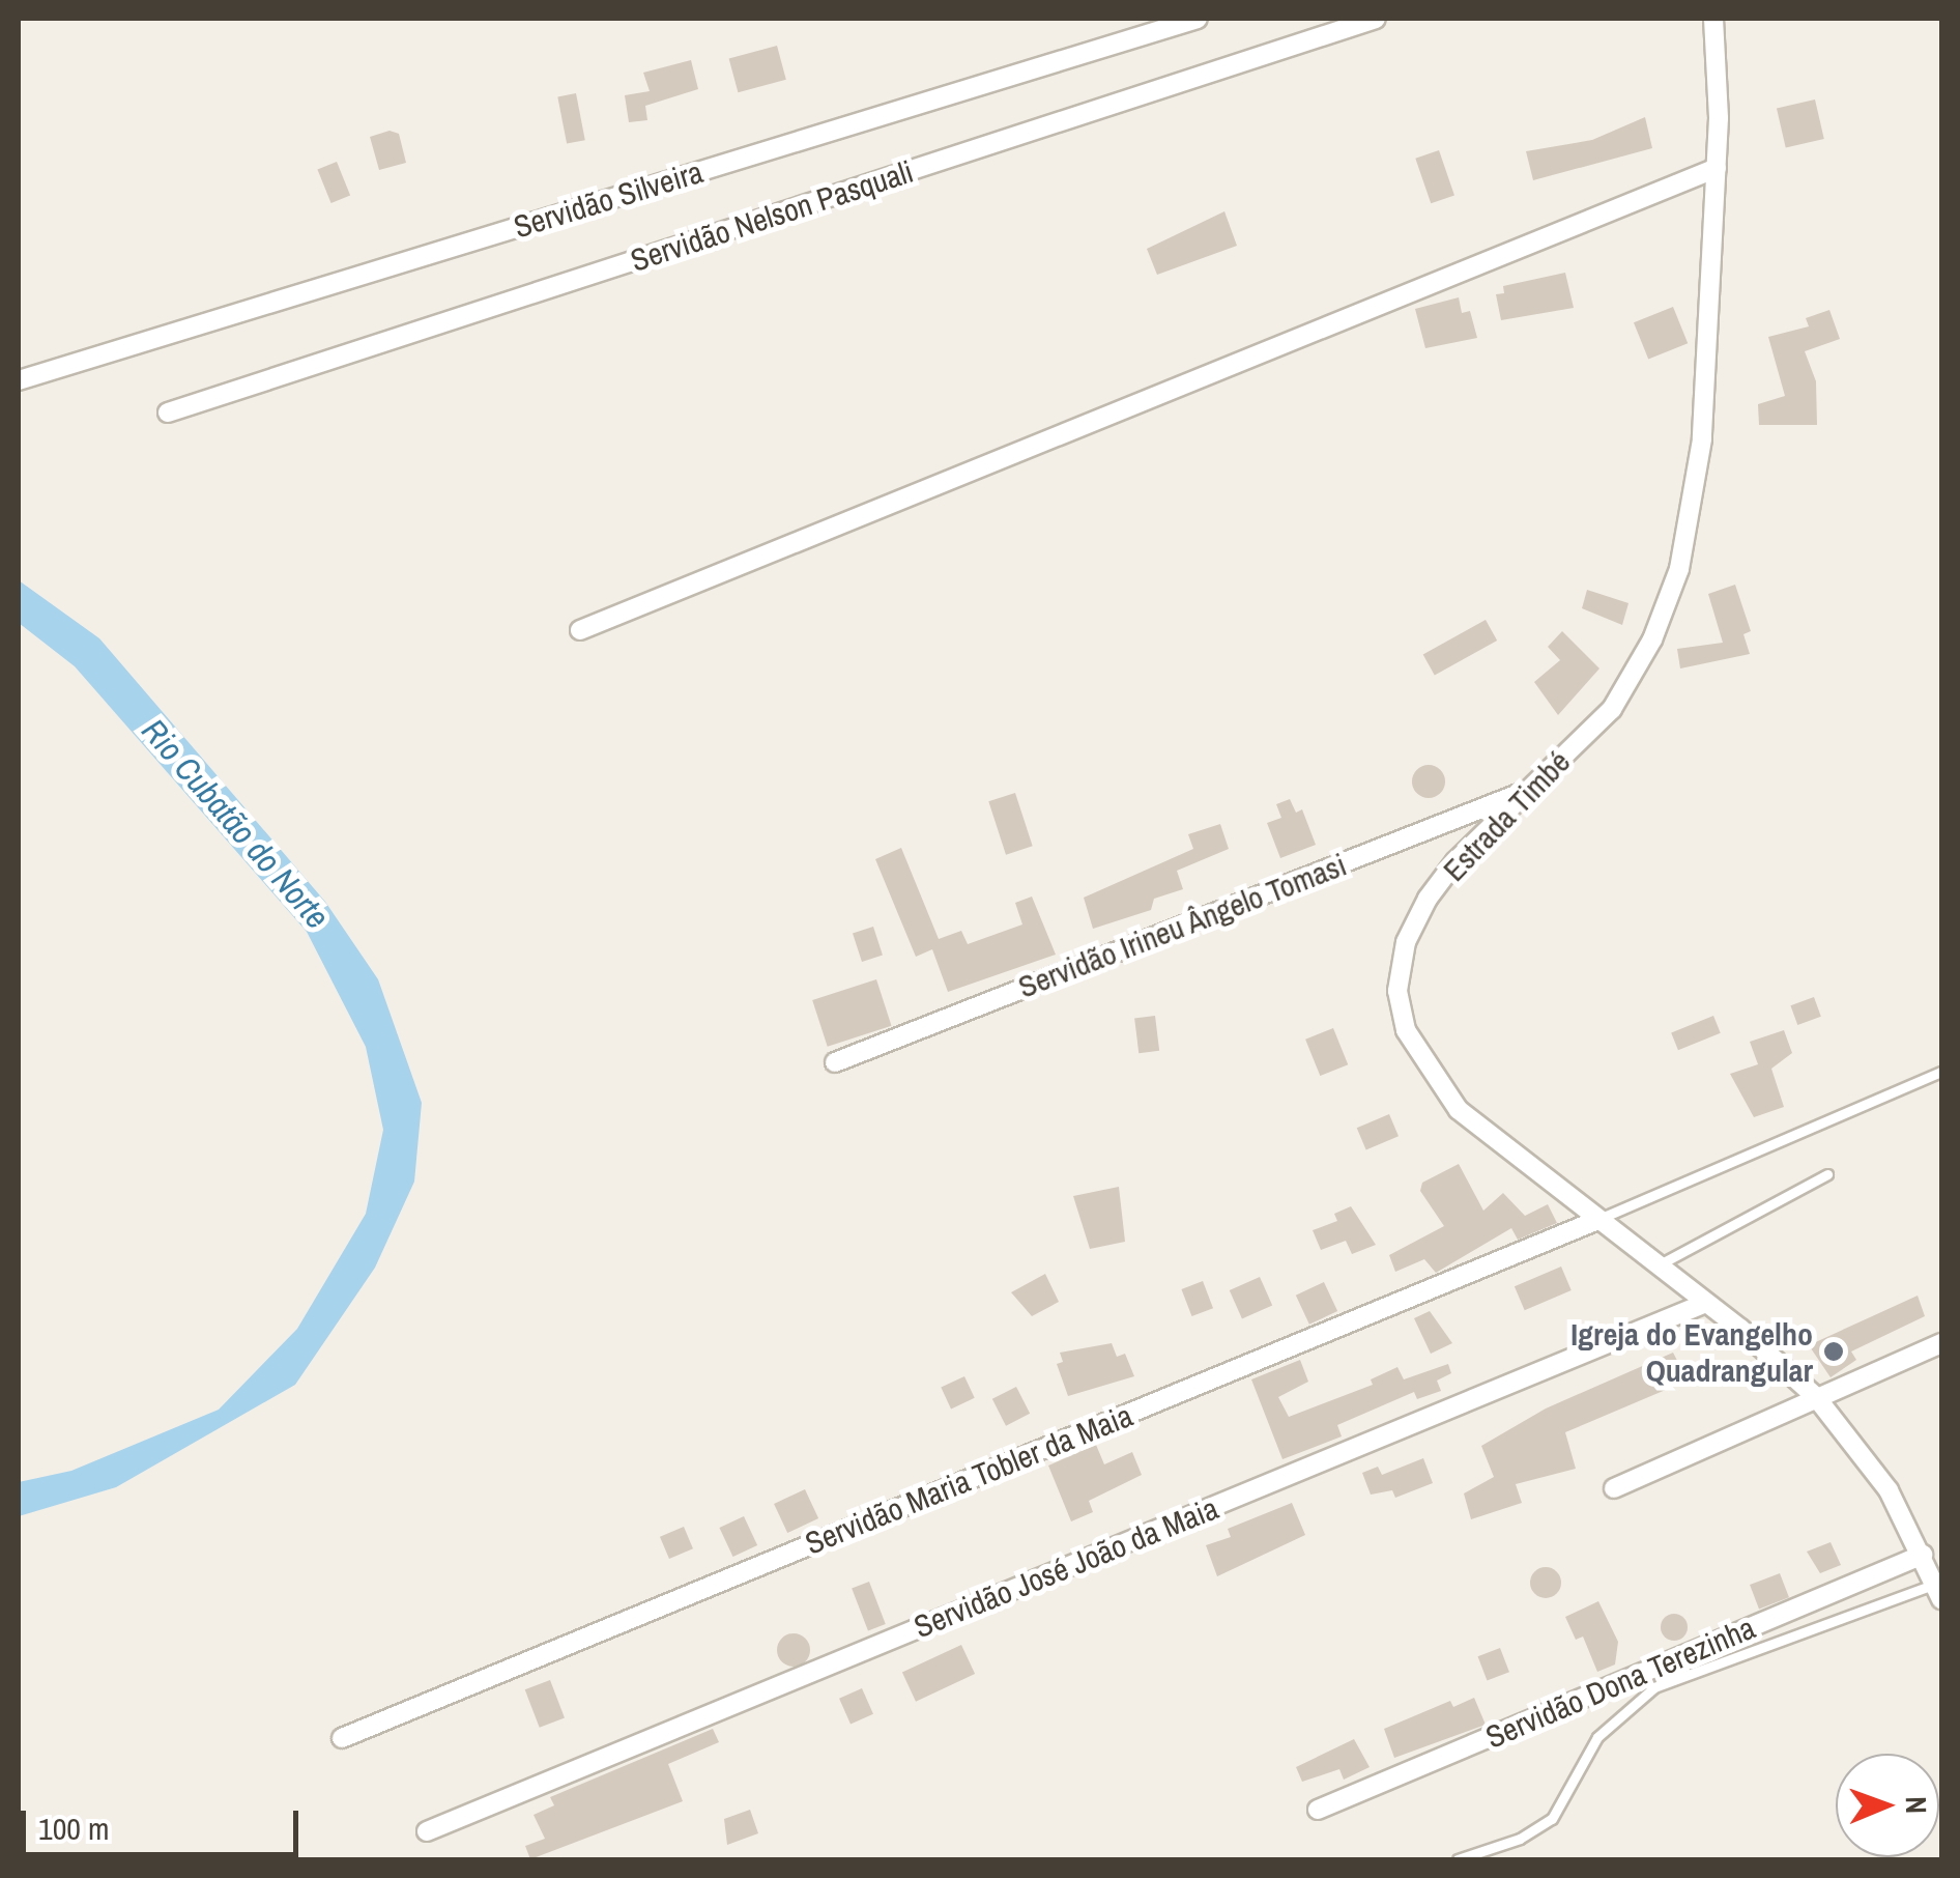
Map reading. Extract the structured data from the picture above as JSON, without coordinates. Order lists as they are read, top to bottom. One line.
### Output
{"streets":{"street":["Servidão Silveira","Servidão Nelson Pasquali","Estrada Timbé","Servidão Irineu Ângelo Tomasi","Servidão Maria Tobler da Maia","Servidão José João da Maia","Servidão Dona Terezinha"]},"crossings":[["Estrada Timbé","Servidão Irineu Ângelo Tomasi"],["Estrada Timbé","Servidão Maria Tobler da Maia"],["Estrada Timbé","Servidão José João da Maia"],["Estrada Timbé","Servidão Dona Terezinha"]],"water":["Rio Cubatão do Norte"],"places":["Igreja do Evangelho Quadrangular"],"scale_bar":"100 m","north":"right"}
